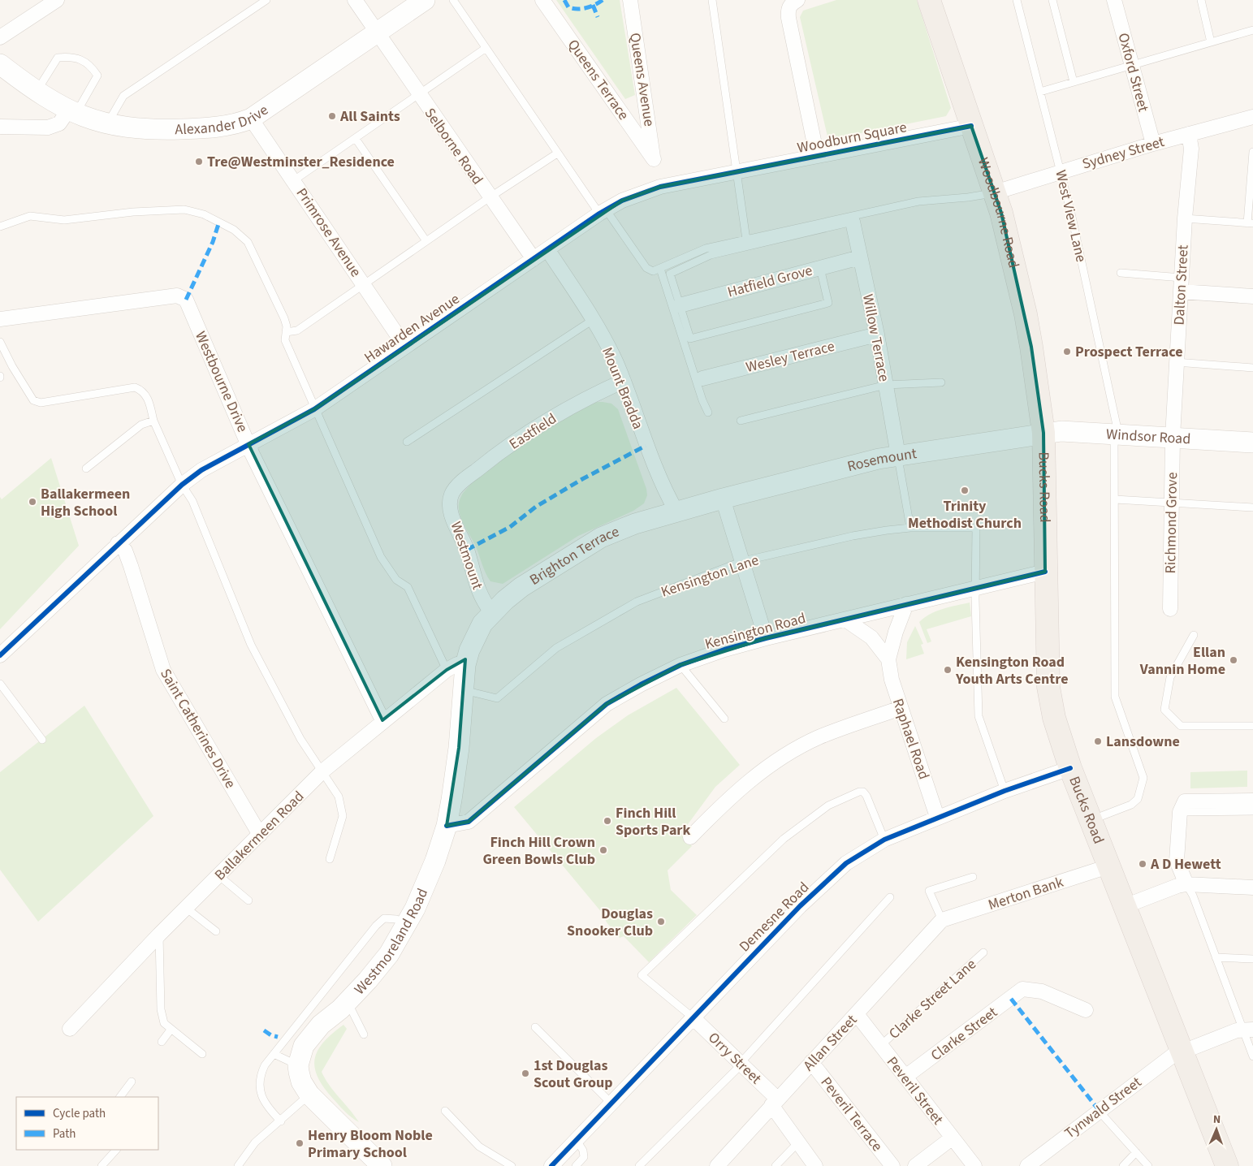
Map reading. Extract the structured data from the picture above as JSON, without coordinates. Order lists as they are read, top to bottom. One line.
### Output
{"streets":{"main road":["Alexander Drive","Woodbourne Road","Windsor Road","Rosemount","Bucks Road","Brighton Terrace","Westmoreland Road"],"street":["Oxford Street","Queens Terrace","Queens Avenue","Woodburn Square","Selborne Road","Sydney Street","Primrose Avenue","Hatfield Grove","Dalton Street","Hawarden Avenue","Willow Terrace","Wesley Terrace","Westbourne Drive","Mount Bradda","Eastfield","Richmond Grove","Westmount","Kensington Road","Saint Catherines Drive","Raphael Road","Ballakermeen Road","Merton Bank","Demesne Road","Clarke Street","Allan Street","Orry Street","Peveril Street","Tynwald Street","Peveril Terrace"],"lane":["West View Lane","Kensington Lane","Clarke Street Lane"]},"crossings":[["Oxford Street","Sydney Street"],["Queens Terrace","Queens Avenue"],["Alexander Drive","Selborne Road"],["Alexander Drive","Primrose Avenue"],["Woodburn Square","Woodbourne Road"],["Woodburn Square","Hawarden Avenue"],["Selborne Road","Hawarden Avenue"],["Sydney Street","Woodbourne Road"],["Sydney Street","West View Lane"],["Sydney Street","Dalton Street"],["Woodbourne Road","Windsor Road"],["Woodbourne Road","Rosemount"],["Woodbourne Road","Bucks Road"],["West View Lane","Windsor Road"],["West View Lane","Bucks Road"],["Primrose Avenue","Hawarden Avenue"],["Hatfield Grove","Willow Terrace"],["Dalton Street","Windsor Road"],["Dalton Street","Richmond Grove"],["Hawarden Avenue","Westbourne Drive"],["Hawarden Avenue","Mount Bradda"],["Hawarden Avenue","Saint Catherines Drive"],["Willow Terrace","Wesley Terrace"],["Willow Terrace","Rosemount"],["Westbourne Drive","Ballakermeen Road"],["Mount Bradda","Eastfield"],["Mount Bradda","Brighton Terrace"],["Eastfield","Westmount"],["Windsor Road","Rosemount"],["Windsor Road","Bucks Road"],["Windsor Road","Richmond Grove"],["Rosemount","Bucks Road"],["Rosemount","Brighton Terrace"],["Bucks Road","Kensington Road"],["Bucks Road","Merton Bank"],["Bucks Road","Demesne Road"],["Bucks Road","Tynwald Street"],["Westmount","Brighton Terrace"],["Brighton Terrace","Ballakermeen Road"],["Brighton Terrace","Westmoreland Road"],["Kensington Lane","Kensington Road"],["Kensington Lane","Westmoreland Road"],["Kensington Road","Raphael Road"],["Kensington Road","Westmoreland Road"],["Saint Catherines Drive","Ballakermeen Road"],["Raphael Road","Demesne Road"],["Ballakermeen Road","Westmoreland Road"],["Merton Bank","Allan Street"],["Demesne Road","Orry Street"],["Clarke Street Lane","Peveril Street"],["Clarke Street","Peveril Street"],["Allan Street","Orry Street"],["Allan Street","Peveril Street"],["Allan Street","Peveril Terrace"]],"places":["All Saints","Tre@Westminster_Residence","Prospect Terrace","Trinity Methodist Church","Ballakermeen High School","Ellan Vannin Home","Kensington Road Youth Arts Centre","Lansdowne","Finch Hill Sports Park","Finch Hill Crown Green Bowls Club","A D Hewett","Douglas Snooker Club","1st Douglas Scout Group","Henry Bloom Noble Primary School"],"legend":["Cycle path","Path"],"north":"top"}
